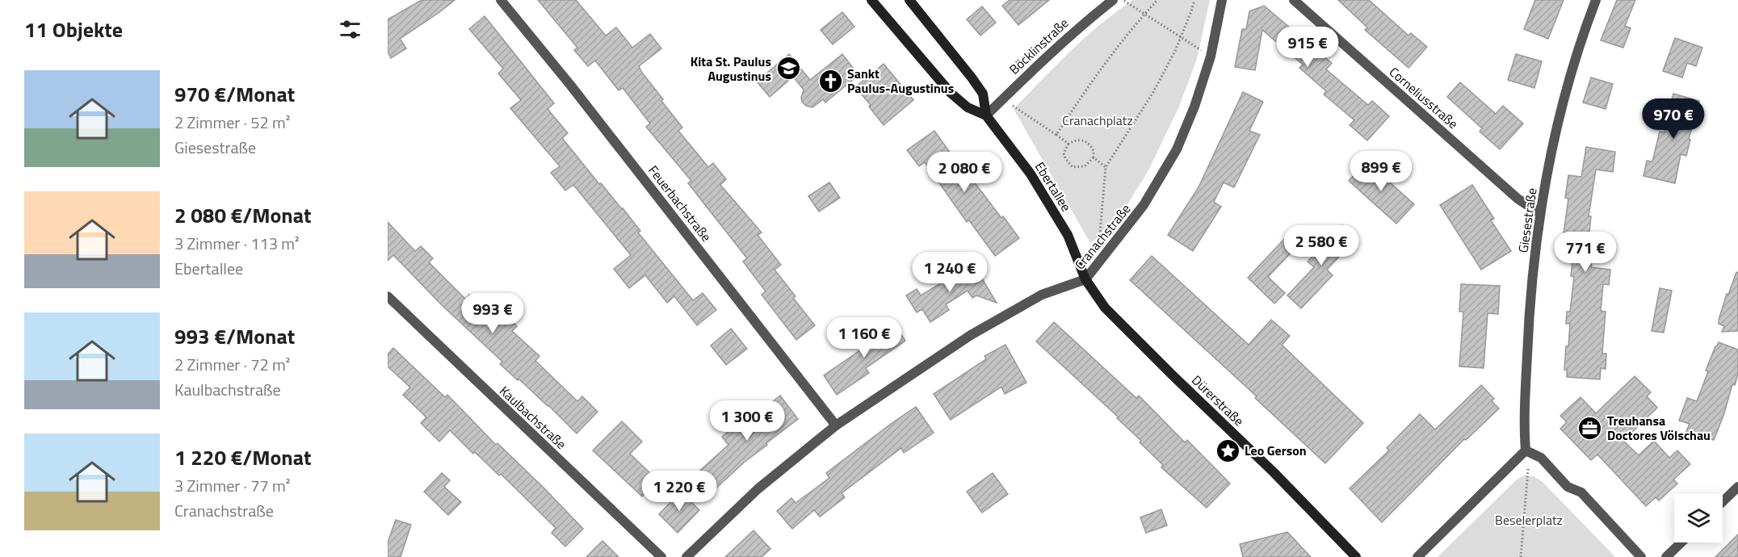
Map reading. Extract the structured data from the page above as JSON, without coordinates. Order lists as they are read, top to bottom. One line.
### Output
{"streets":{"main road":["Ebertallee","Dürerstraße"],"street":["Böcklinstraße","Corneliusstraße","Feuerbachstraße","Giesestraße","Cranachstraße","Kaulbachstraße"]},"crossings":[["Böcklinstraße","Ebertallee"],["Corneliusstraße","Giesestraße"],["Ebertallee","Cranachstraße"],["Ebertallee","Dürerstraße"],["Feuerbachstraße","Cranachstraße"],["Cranachstraße","Dürerstraße"]],"parks":["Cranachplatz","Beselerplatz"],"places":{"school or university":["Kita St. Paulus Augustinus"],"church":["Sankt Paulus-Augustinus"],"office":["Treuhansa Doctores Völschau"],"place":["Leo Gerson"]},"page":{"heading":"11 Objekte","price":["915 €","970 €","899 €","2 080 €","2 580 €","771 €","1 240 €","993 €","1 160 €","1 300 €","1 220 €"],"list":[{"name":"970 €/Monat","note":"2 Zimmer · 52 m² · Giesestraße"},{"name":"2 080 €/Monat","note":"3 Zimmer · 113 m² · Ebertallee"},{"name":"993 €/Monat","note":"2 Zimmer · 72 m² · Kaulbachstraße"},{"name":"1 220 €/Monat","note":"3 Zimmer · 77 m² · Cranachstraße"}]}}
